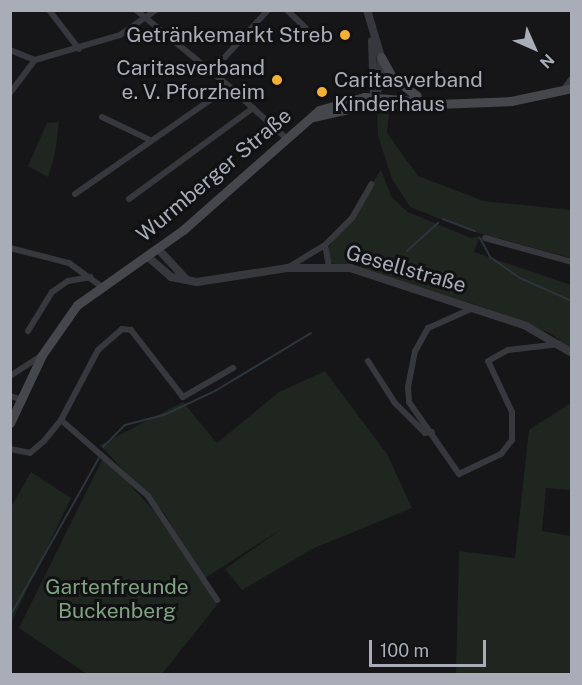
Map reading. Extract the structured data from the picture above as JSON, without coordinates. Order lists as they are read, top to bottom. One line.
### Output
{"streets":{"main road":["Wurmberger Straße"],"street":["Gesellstraße"]},"crossings":[["Wurmberger Straße","Gesellstraße"]],"parks":["Gartenfreunde Buckenberg"],"places":["Getränkemarkt Streb","Caritasverband e. V. Pforzheim","Caritasverband Kinderhaus"],"scale_bar":"100 m","north":"bottom right"}
